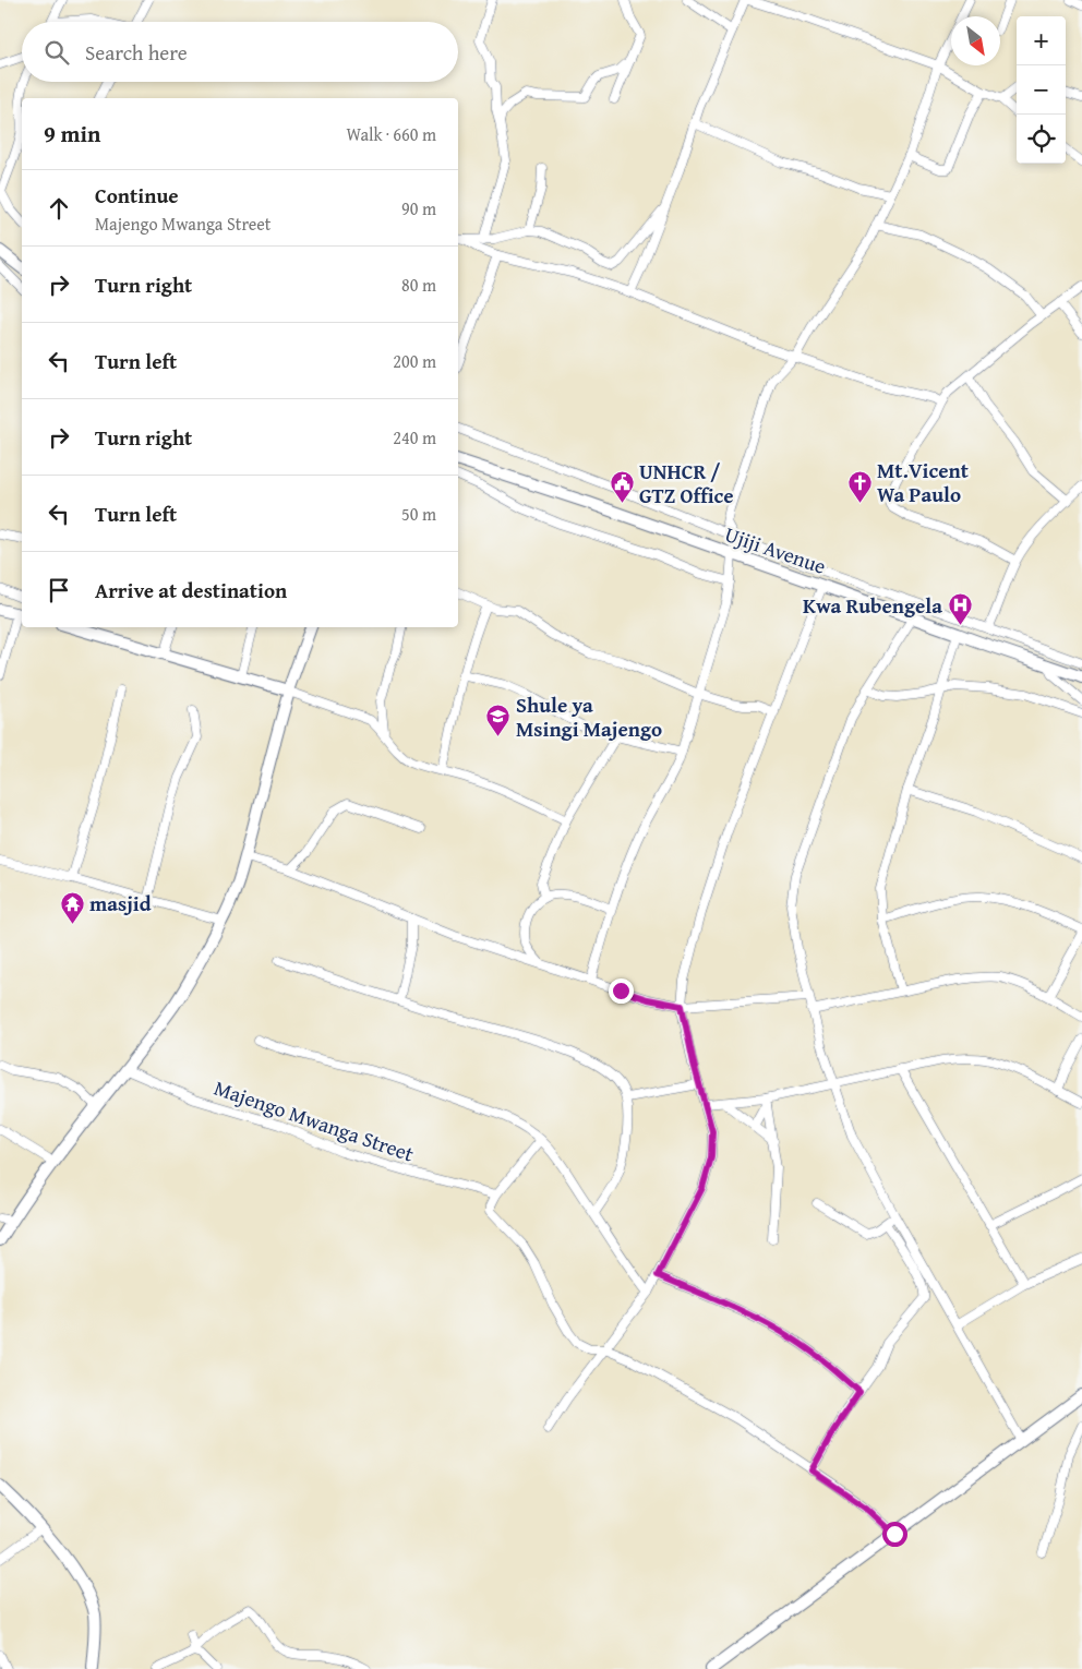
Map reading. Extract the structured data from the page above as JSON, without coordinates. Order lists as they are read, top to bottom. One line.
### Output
{"streets":{"street":["Ujiji Avenue","Majengo Mwanga Street"]},"places":{"church":["Mt.Vicent Wa Paulo"],"public building":["UNHCR / GTZ Office"],"hospital":["Kwa Rubengela"],"school or university":["Shule ya Msingi Majengo"],"temple":["masjid"]},"north":"bottom right","page":{"map_buttons":["+","−"],"search":"Search here","heading":["9 min","Walk · 660 m"],"list":[["Continue","Majengo Mwanga Street","90 m"],["Turn right","80 m"],["Turn left","200 m"],["Turn right","240 m"],["Turn left","50 m"],"Arrive at destination"]}}
